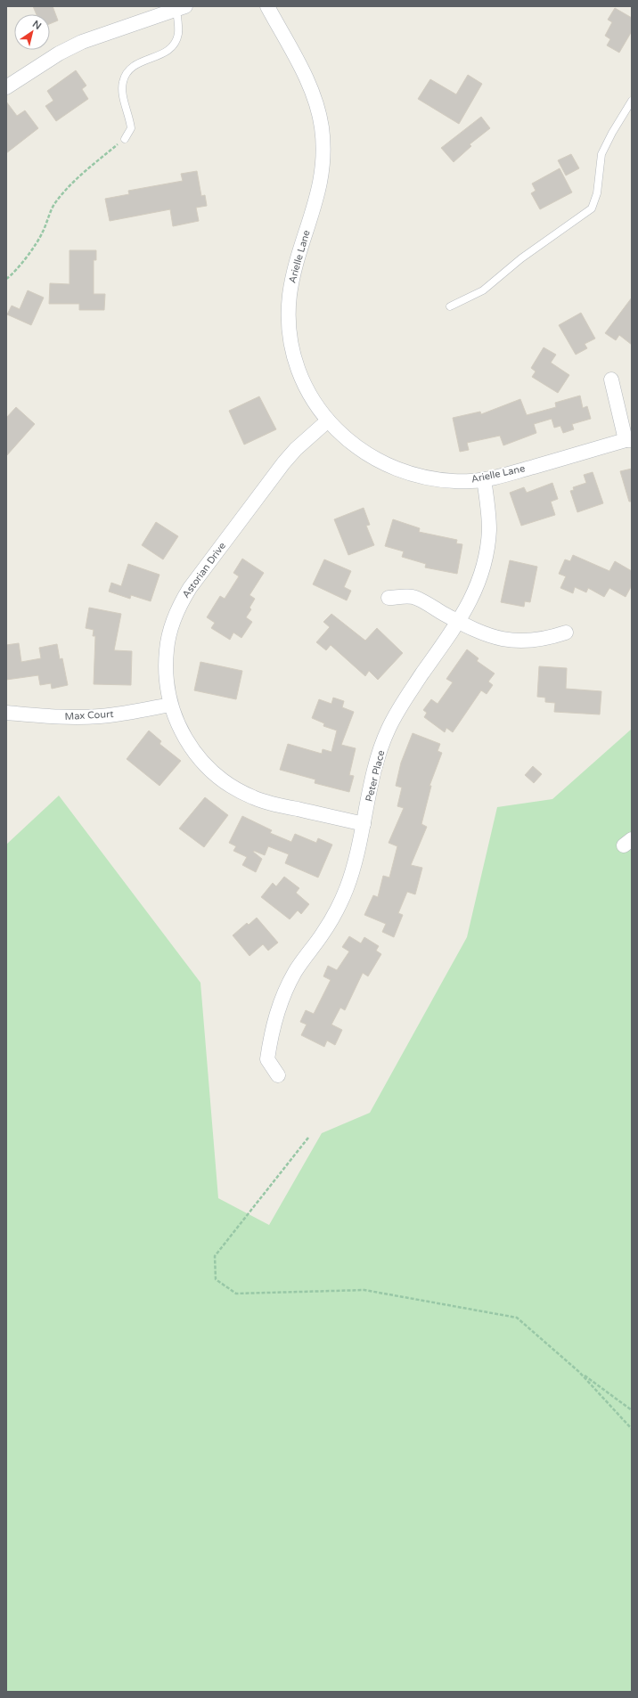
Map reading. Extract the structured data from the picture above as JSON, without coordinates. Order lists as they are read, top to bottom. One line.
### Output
{"streets":{"street":["Arielle Lane","Astorian Drive","Max Court","Peter Place"]},"crossings":[["Arielle Lane","Astorian Drive"],["Arielle Lane","Peter Place"],["Astorian Drive","Max Court"],["Astorian Drive","Peter Place"]],"north":"top right"}
